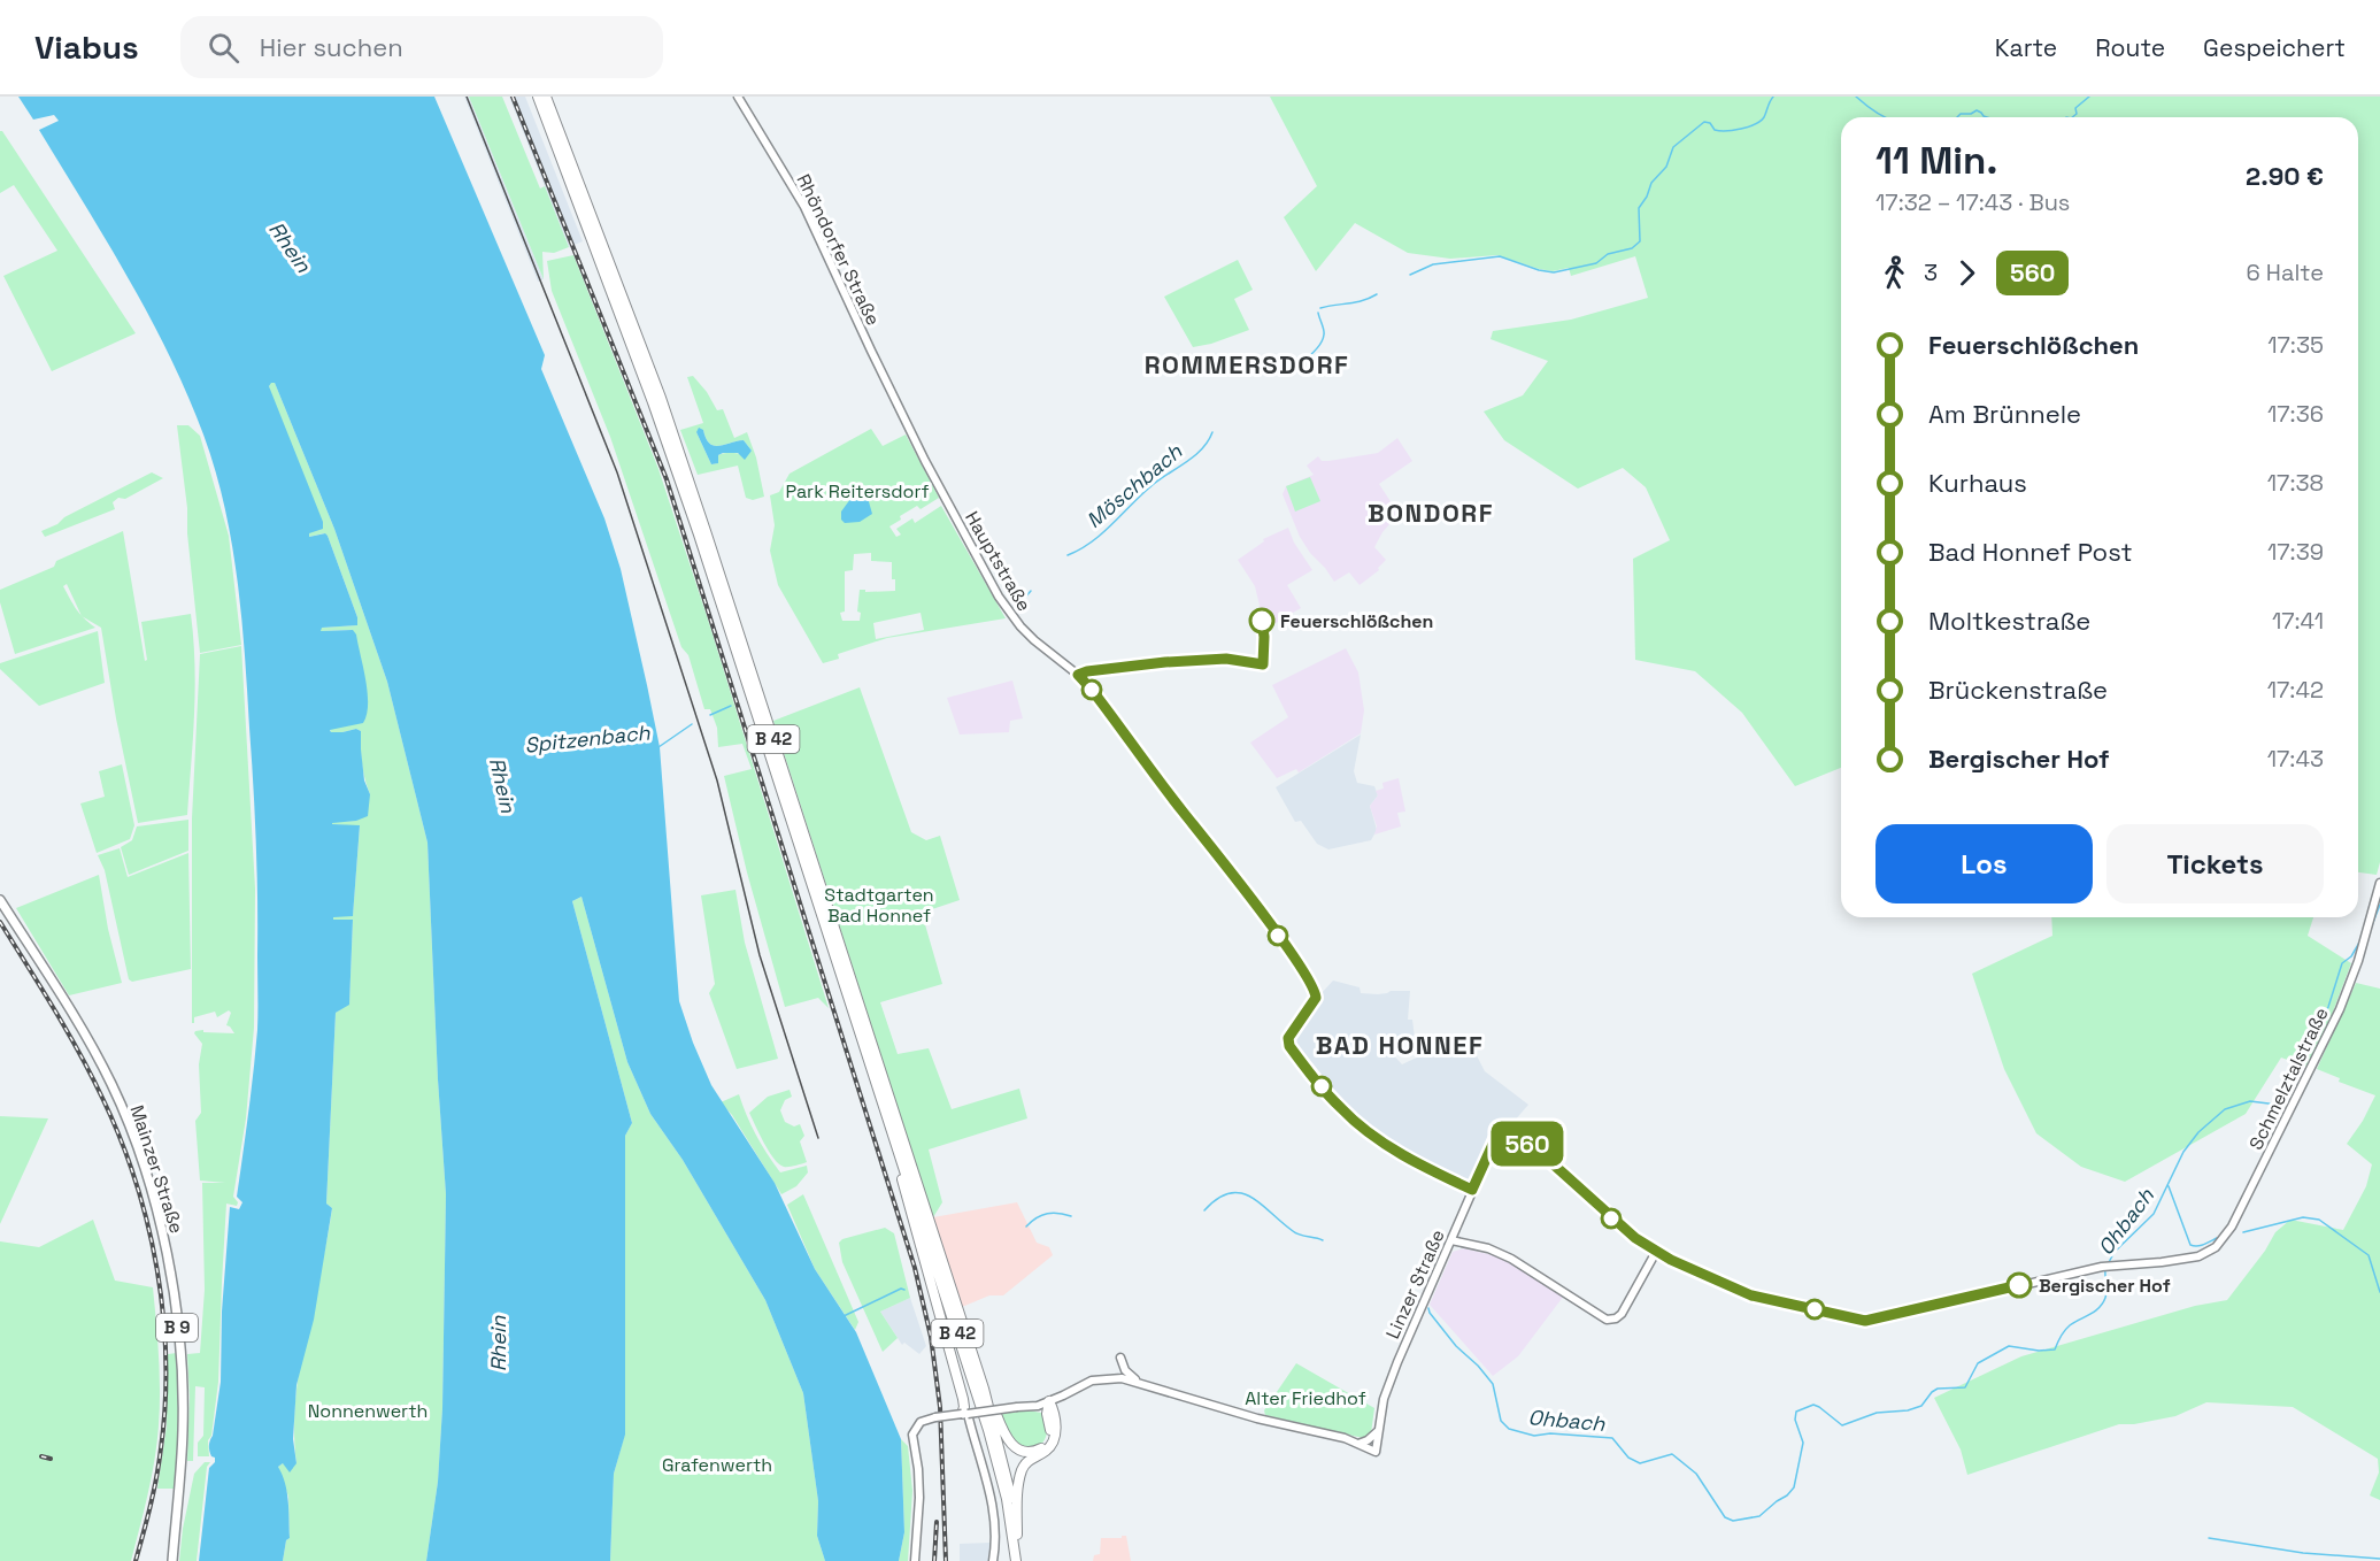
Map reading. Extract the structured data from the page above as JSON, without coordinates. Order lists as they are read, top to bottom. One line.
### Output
{"streets":{"highway":["B 42"],"main road":["Rhöndorfer Straße","Hauptstraße","Schmelztalstraße","Mainzer Straße","Linzer Straße","B 9"]},"crossings":[["Rhöndorfer Straße","Hauptstraße"],["Hauptstraße","Linzer Straße"],["Schmelztalstraße","Linzer Straße"]],"districts":["ROMMERSDORF","BONDORF","BAD HONNEF"],"water":["Rhein","Möschbach","Spitzenbach","Ohbach"],"parks":["Park Reitersdorf","Stadtgarten Bad Honnef","Alter Friedhof","Nonnenwerth","Grafenwerth"],"places":["Feuerschlößchen","Bergischer Hof"],"lines":["bus line 560"],"page":{"header":"Viabus","search":"Hier suchen","nav":["Karte","Route","Gespeichert"],"on_map":"560","heading":["11 Min.","17:32 – 17:43 · Bus","2.90 €"],"legs":["3","560","6 Halte"],"list":[{"name":"Feuerschlößchen","value":"17:35"},{"name":"Am Brünnele","value":"17:36"},{"name":"Kurhaus","value":"17:38"},{"name":"Bad Honnef Post","value":"17:39"},{"name":"Moltkestraße","value":"17:41"},{"name":"Brückenstraße","value":"17:42"},{"name":"Bergischer Hof","value":"17:43"}],"buttons":["Los","Tickets"]}}
